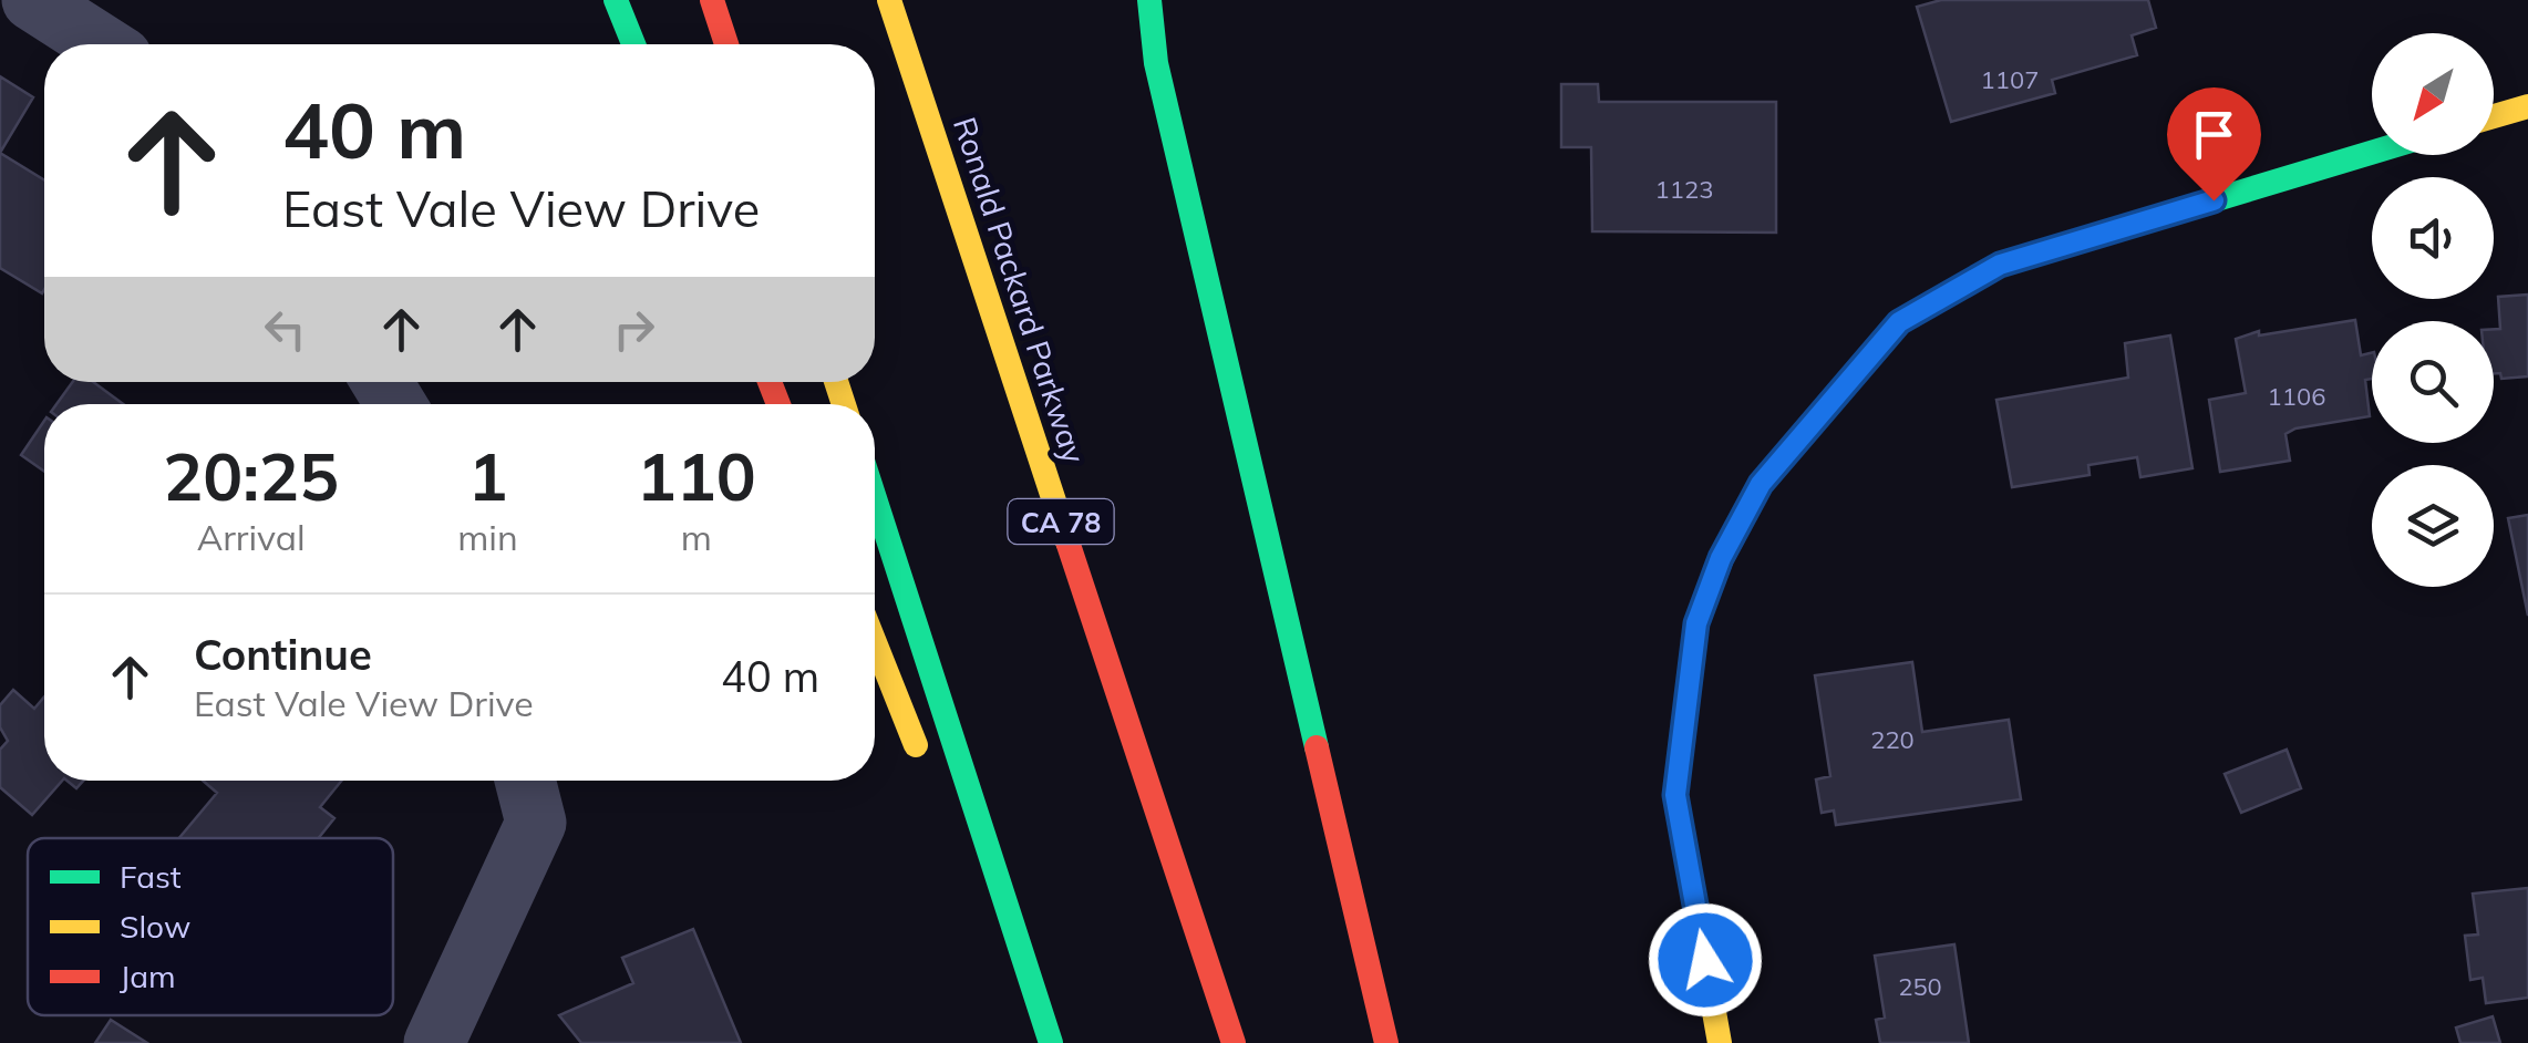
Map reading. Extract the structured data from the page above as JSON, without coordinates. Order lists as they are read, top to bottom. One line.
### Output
{"streets":{"main road":["Ronald Packard Parkway","CA 78"]},"house_numbers":["1107","1123","1106","220","250"],"legend":["Fast","Slow","Jam"],"north":"bottom left","page":{"turn":["40 m","East Vale View Drive"],"eta":["20:25","Arrival","1","min","110","m"],"list":[{"name":"Continue","note":"East Vale View Drive","value":"40 m"}]}}
